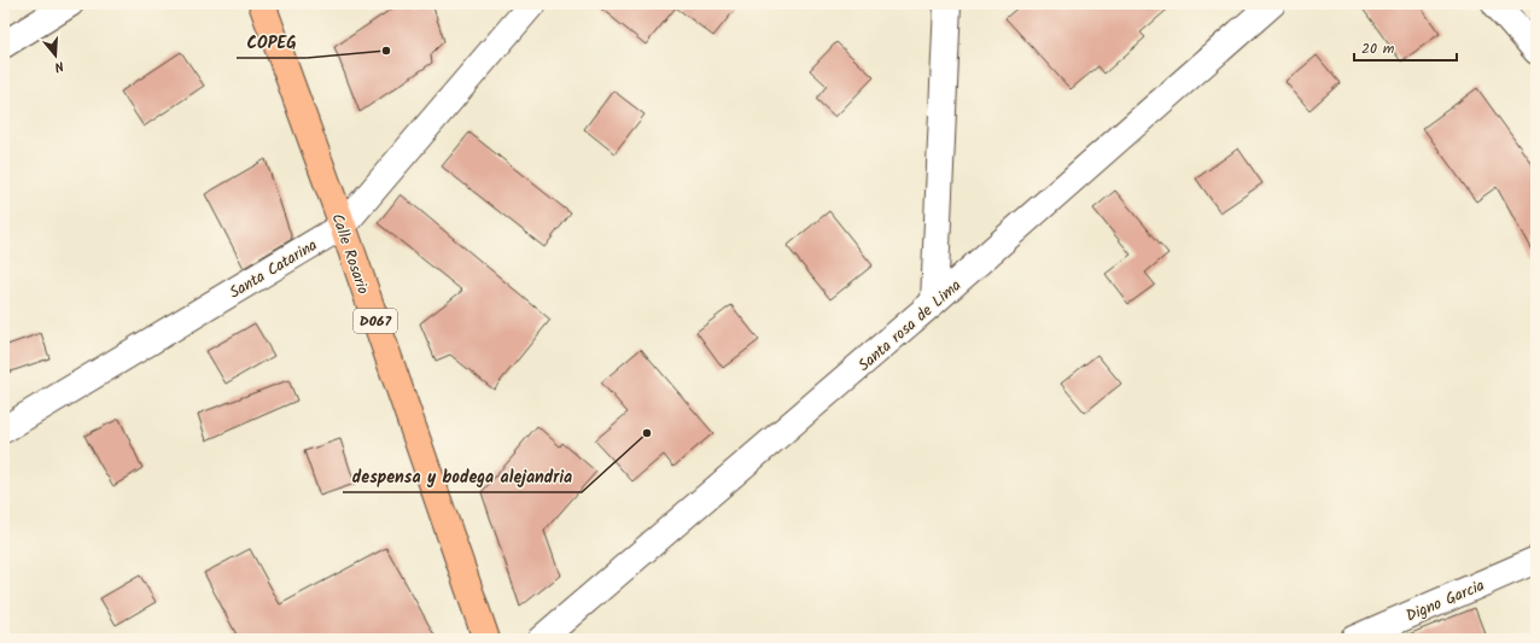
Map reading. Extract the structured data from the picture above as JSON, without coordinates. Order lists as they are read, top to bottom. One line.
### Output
{"streets":{"main road":["Calle Rosario","D067"],"street":["Santa Catarina","Santa rosa de Lima","Digno Garcia"]},"crossings":[["Calle Rosario","Santa Catarina"]],"places":["COPEG","despensa y bodega alejandria"],"scale_bar":"20 m","north":"bottom"}
